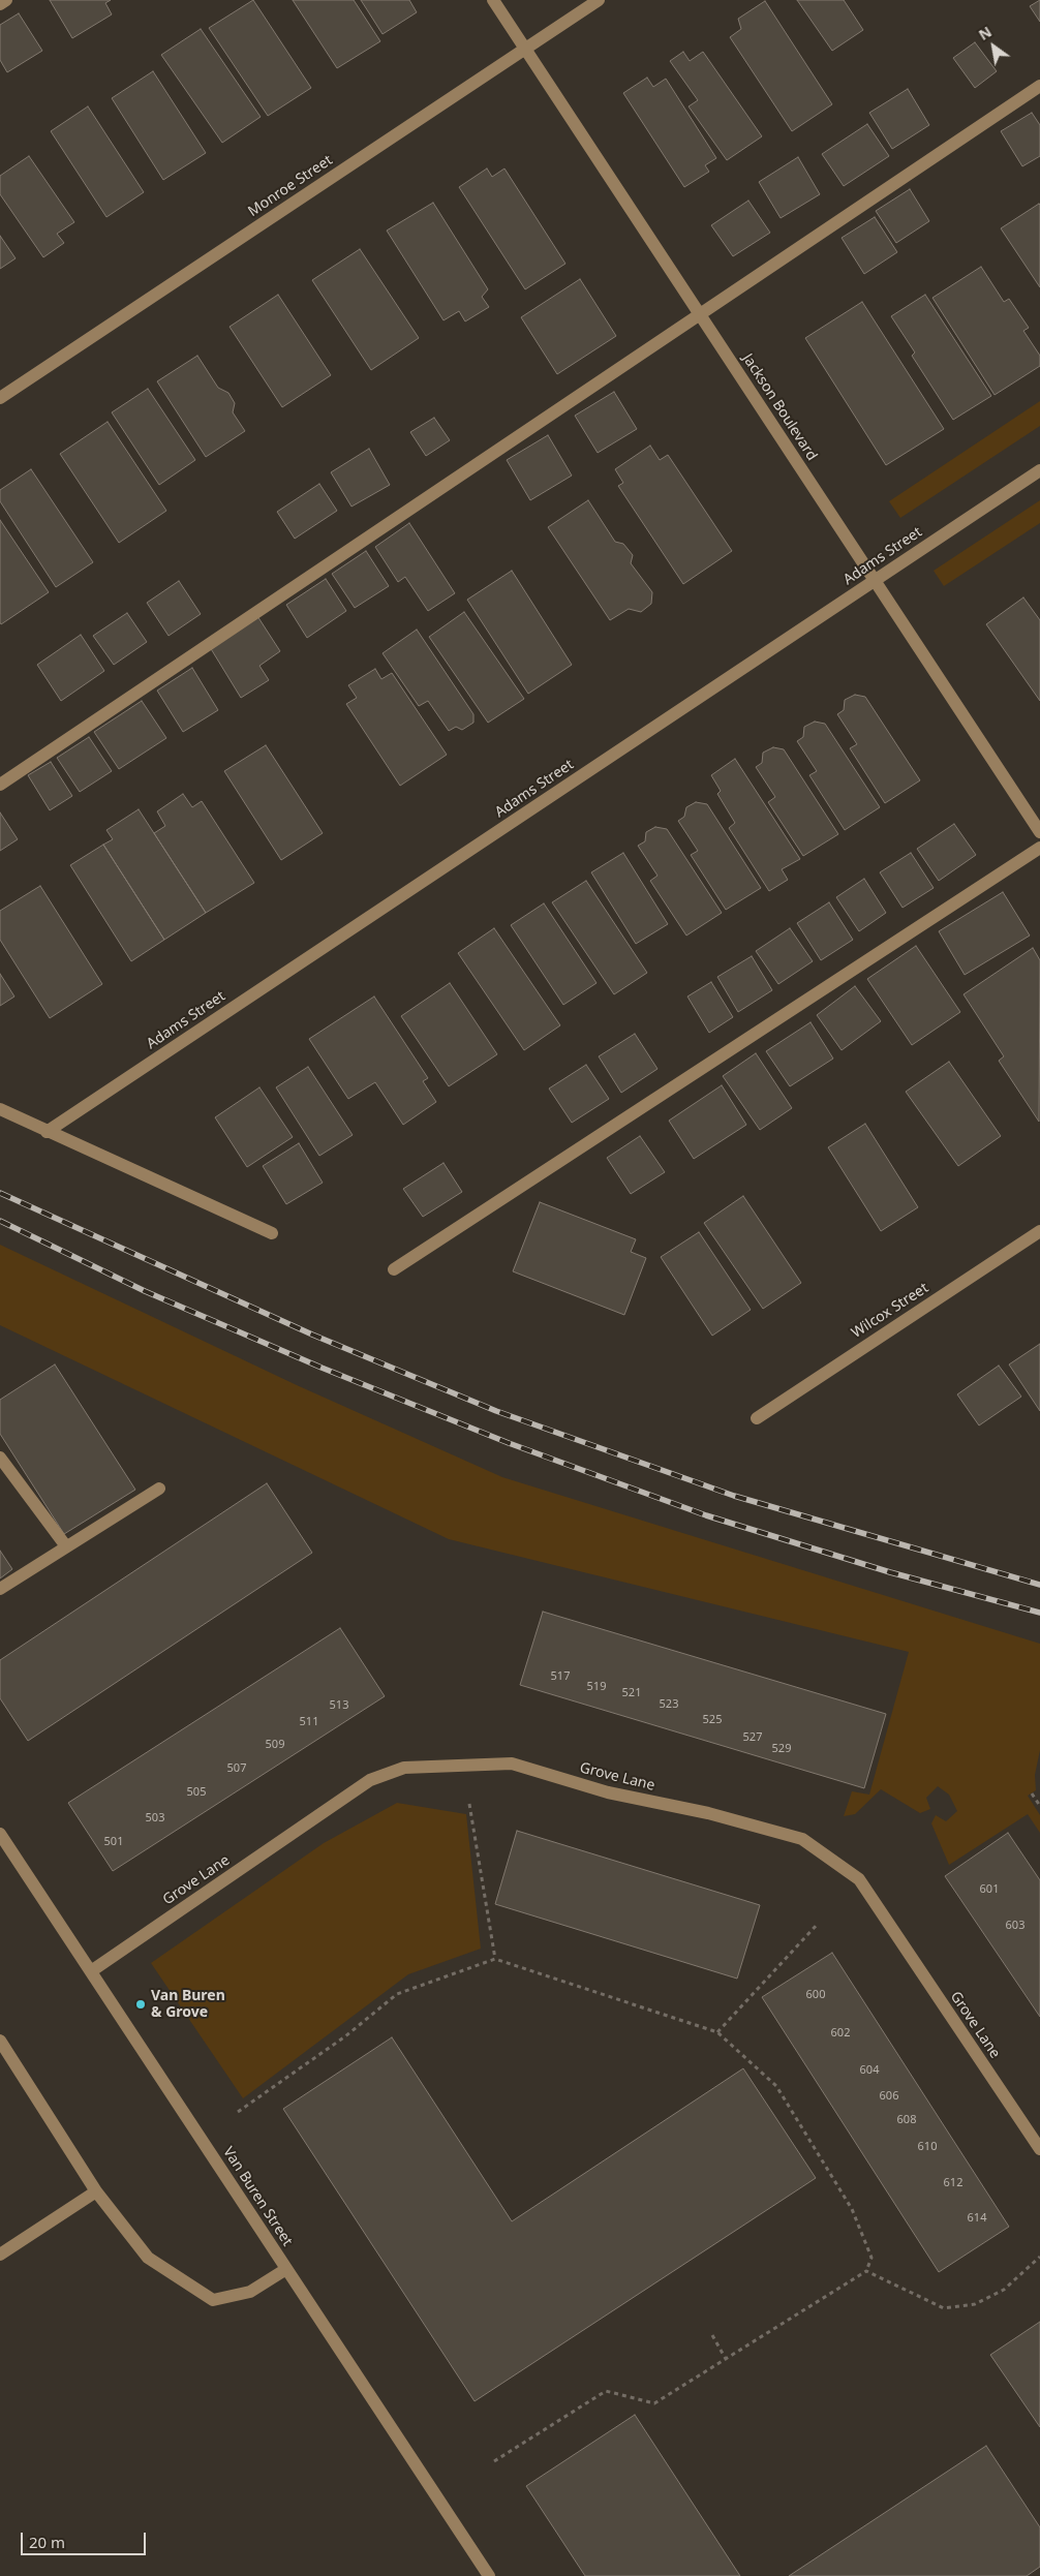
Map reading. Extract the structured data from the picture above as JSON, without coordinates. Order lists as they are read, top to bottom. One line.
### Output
{"streets":{"street":["Monroe Street","Jackson Boulevard","Adams Street","Wilcox Street","Grove Lane","Van Buren Street"]},"crossings":[["Monroe Street","Jackson Boulevard"],["Jackson Boulevard","Adams Street"],["Grove Lane","Van Buren Street"]],"places":["Van Buren & Grove"],"house_numbers":["517","519","521","523","513","525","511","527","509","529","507","505","503","501","601","603","600","602","604","606","608","610","612","614"],"scale_bar":"20 m","north":"top left"}
